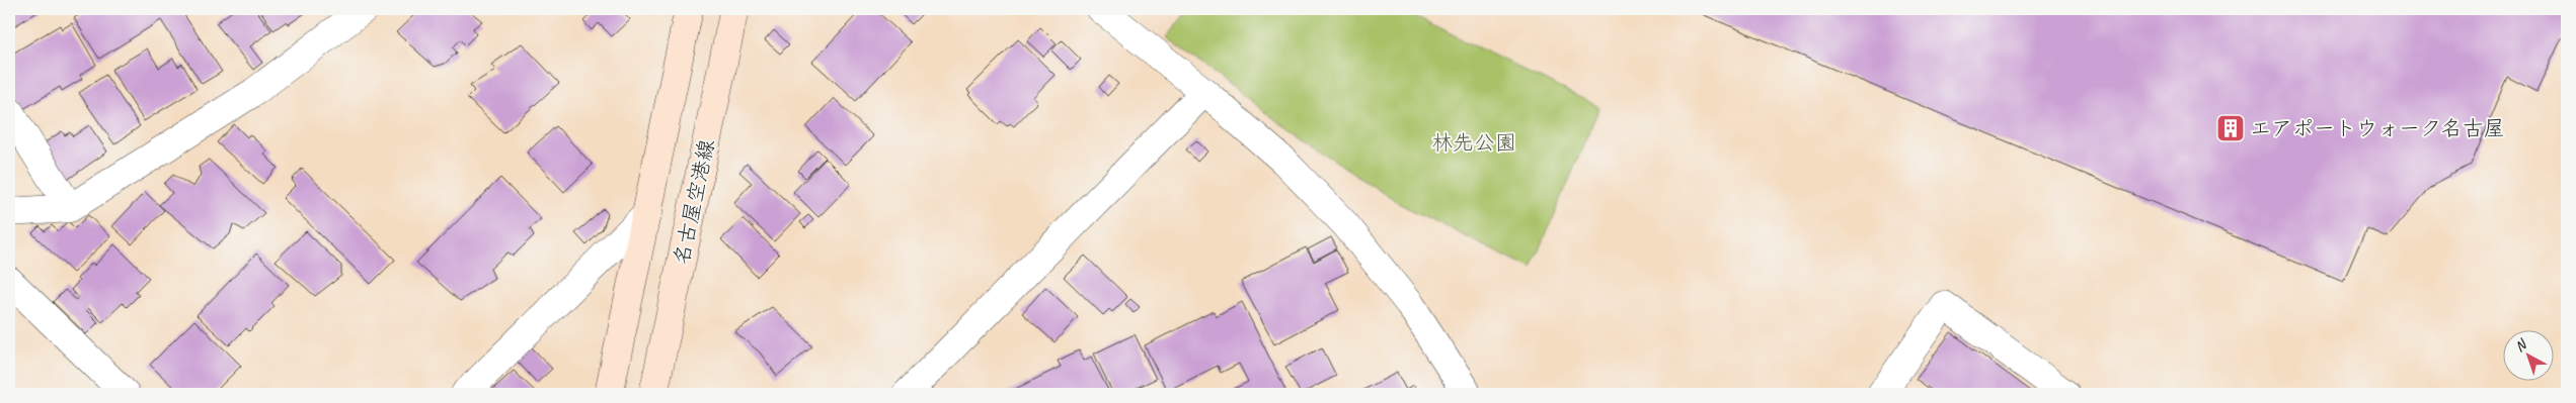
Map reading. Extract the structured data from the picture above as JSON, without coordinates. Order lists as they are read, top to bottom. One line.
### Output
{"streets":{"main road":["名古屋空港線"]},"parks":["林先公園"],"places":{"building":["エアポートウォーク名古屋"]},"north":"top left"}
